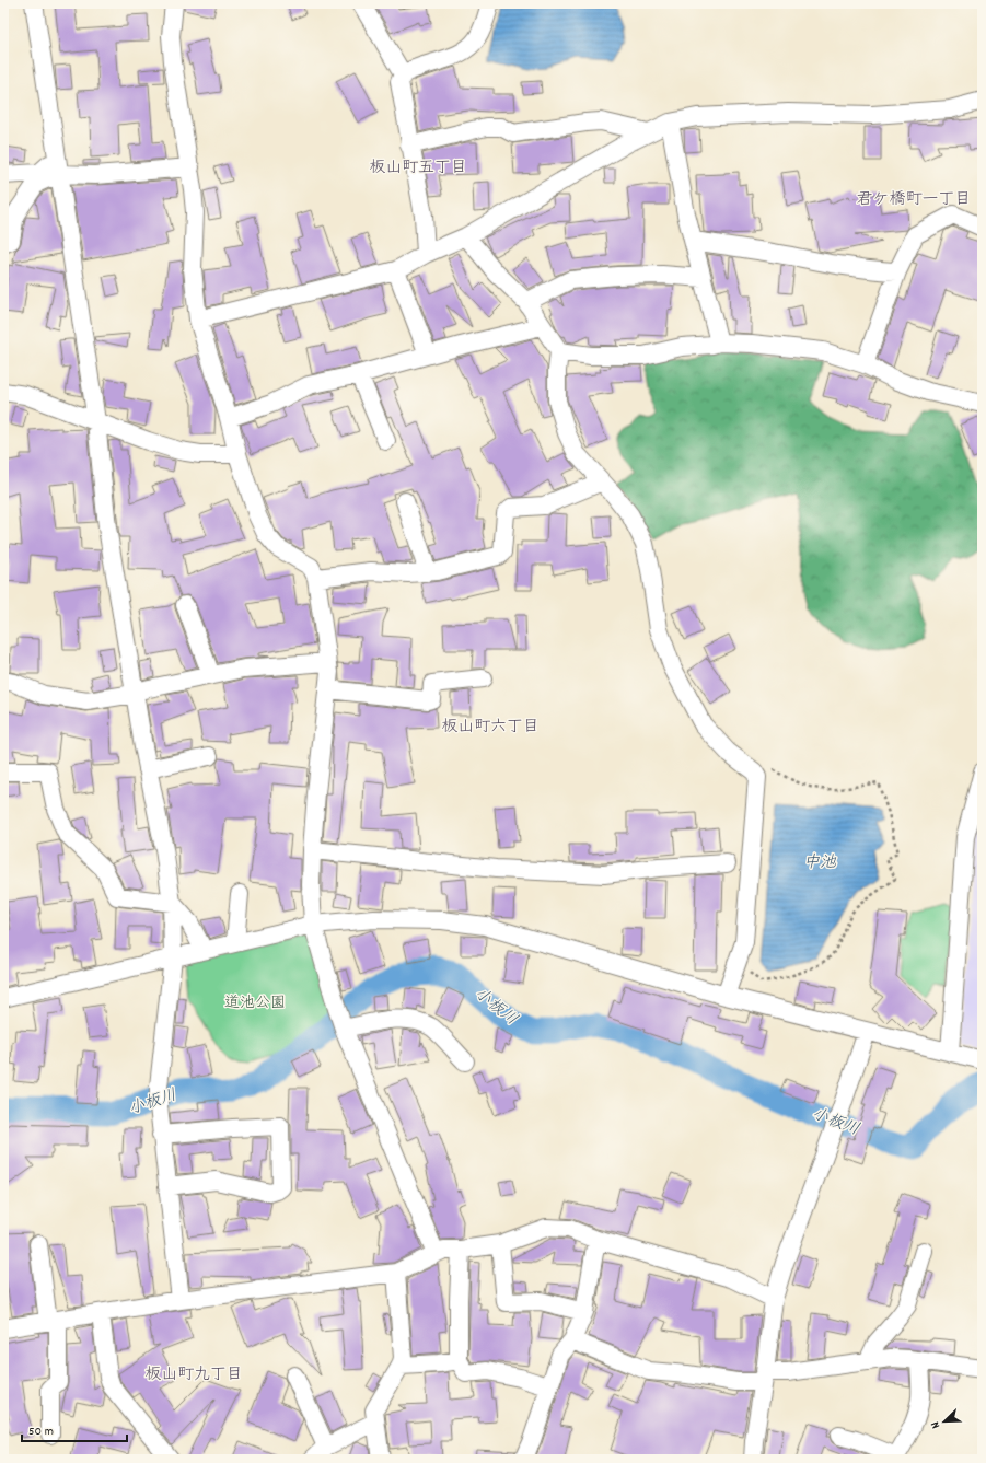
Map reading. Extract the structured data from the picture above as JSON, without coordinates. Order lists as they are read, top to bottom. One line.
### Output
{"districts":["板山町五丁目","君ケ橋町一丁目","板山町六丁目","板山町九丁目"],"water":["中池","小板川"],"parks":["道池公園"],"scale_bar":"50 m","north":"bottom left"}
